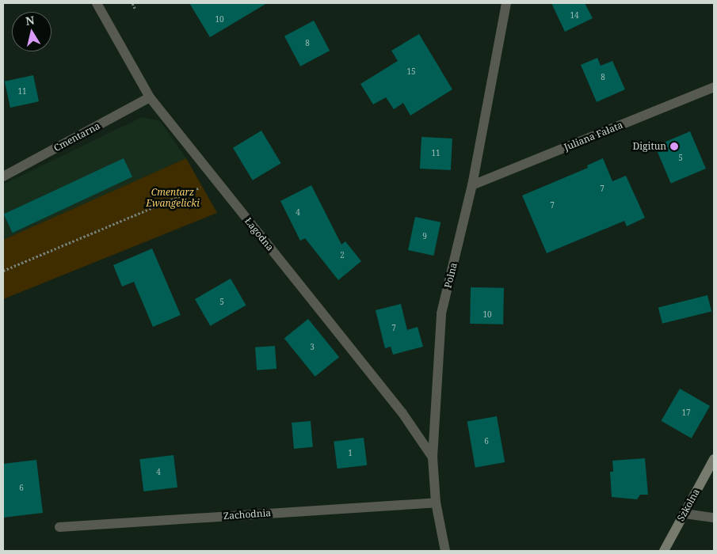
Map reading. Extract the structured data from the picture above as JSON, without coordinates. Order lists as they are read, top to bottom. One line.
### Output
{"streets":{"street":["Juliana Fałata","Cmentarna","Łagodna","Polna","Szkolna","Zachodnia"]},"crossings":[["Juliana Fałata","Polna"],["Cmentarna","Łagodna"],["Łagodna","Polna"],["Polna","Zachodnia"]],"parks":["Cmentarz Ewangelicki"],"places":["Digitun"],"house_numbers":["14","10","8","15","8","11","11","5","7","7","4","9","2","5","10","7","3","17","6","1","4","6"],"north":"top"}
